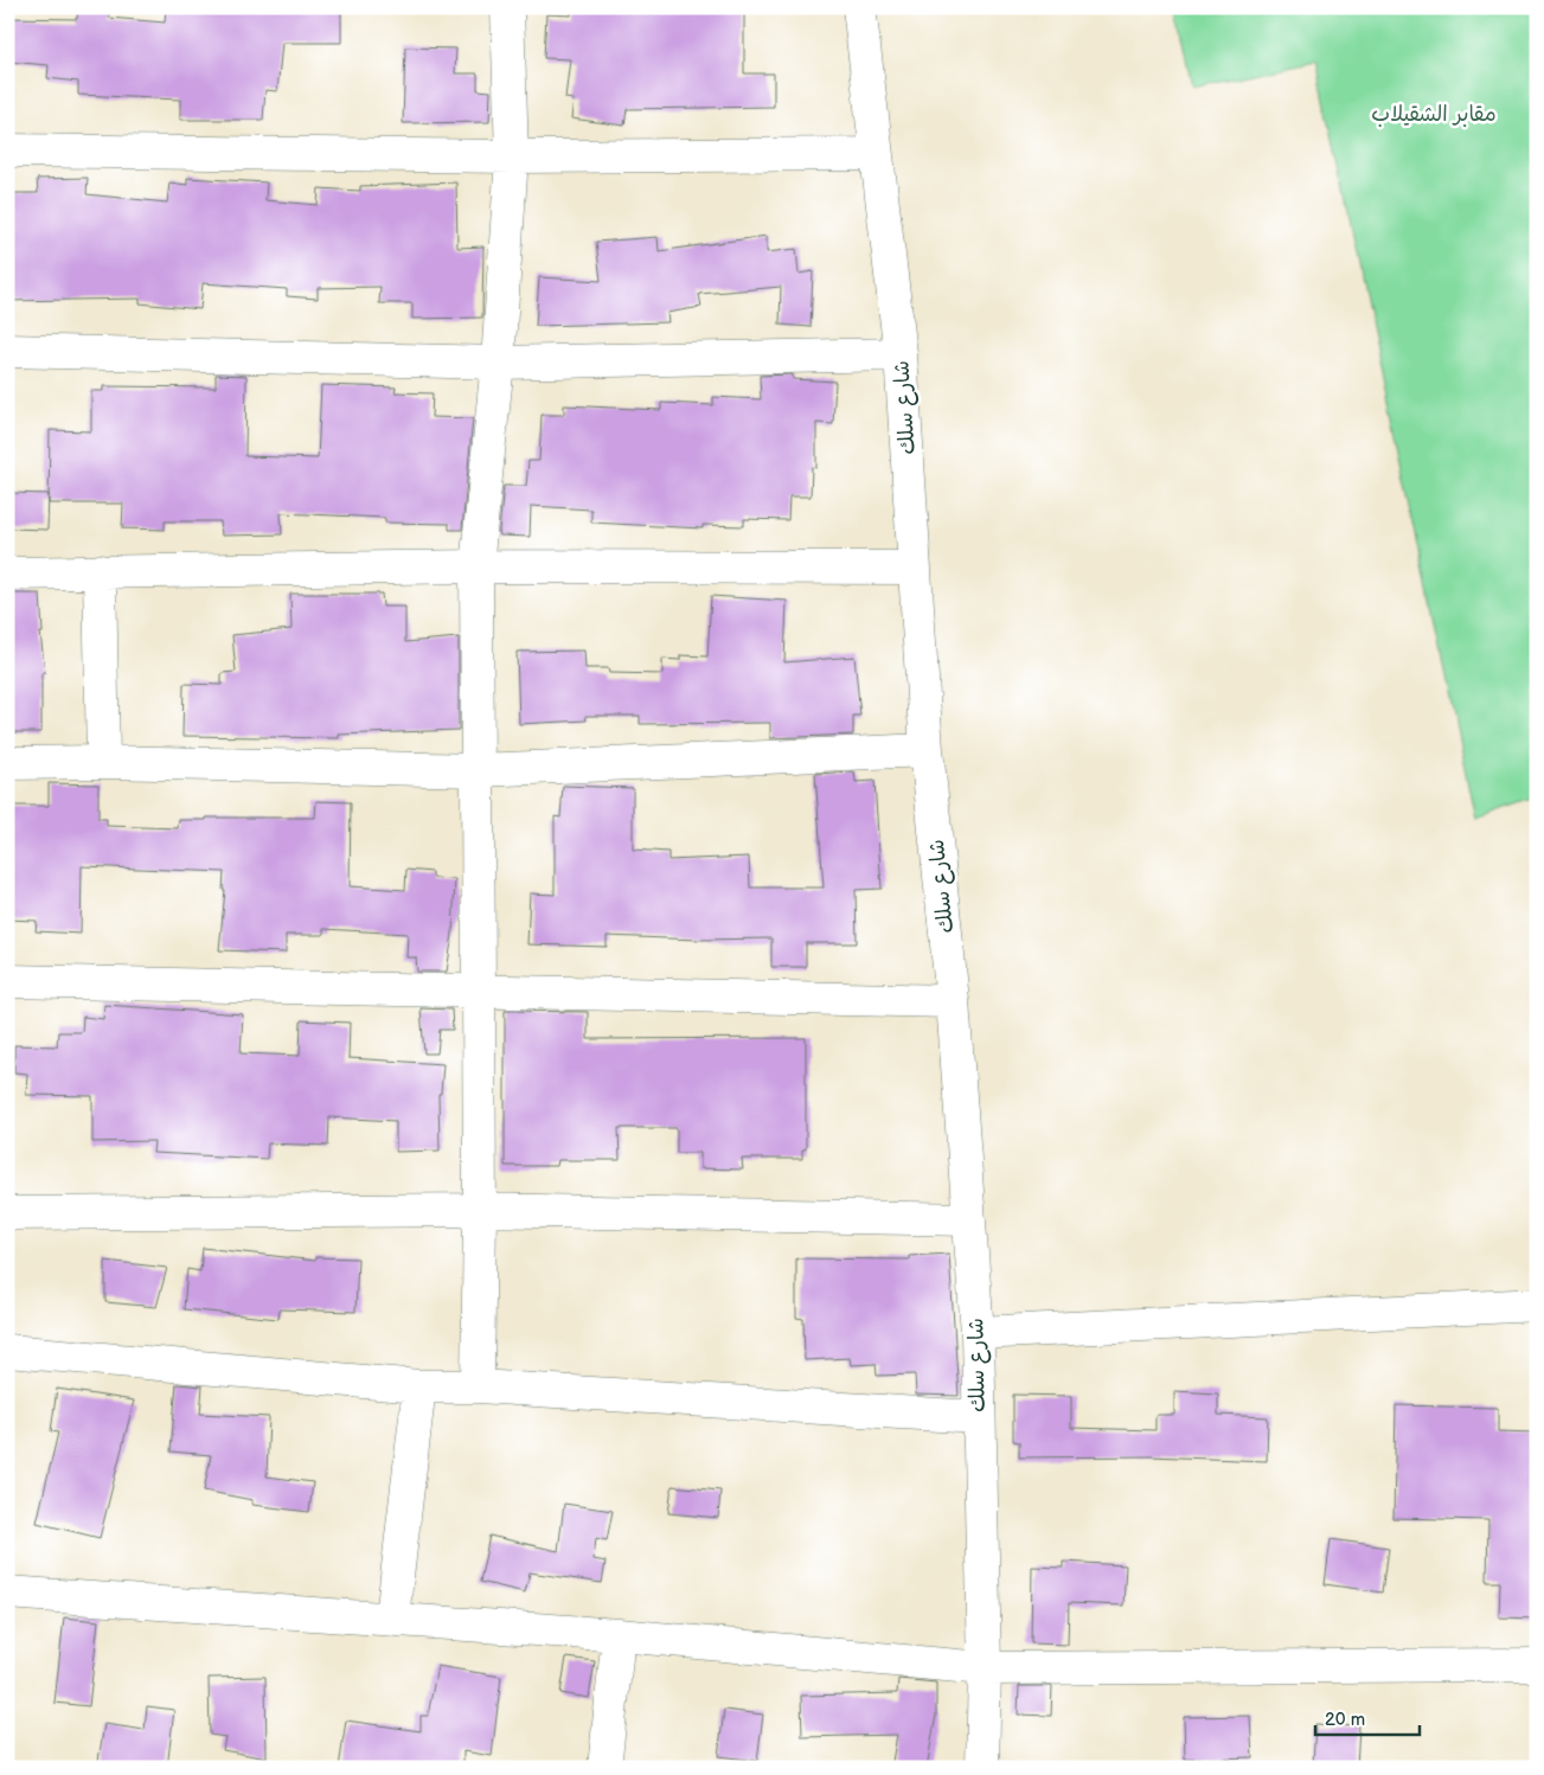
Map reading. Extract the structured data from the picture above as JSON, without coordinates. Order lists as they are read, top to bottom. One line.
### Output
{"streets":{"street":["شارع سلك"]},"parks":["مقابر الشقيلاب"],"scale_bar":"20 m"}
